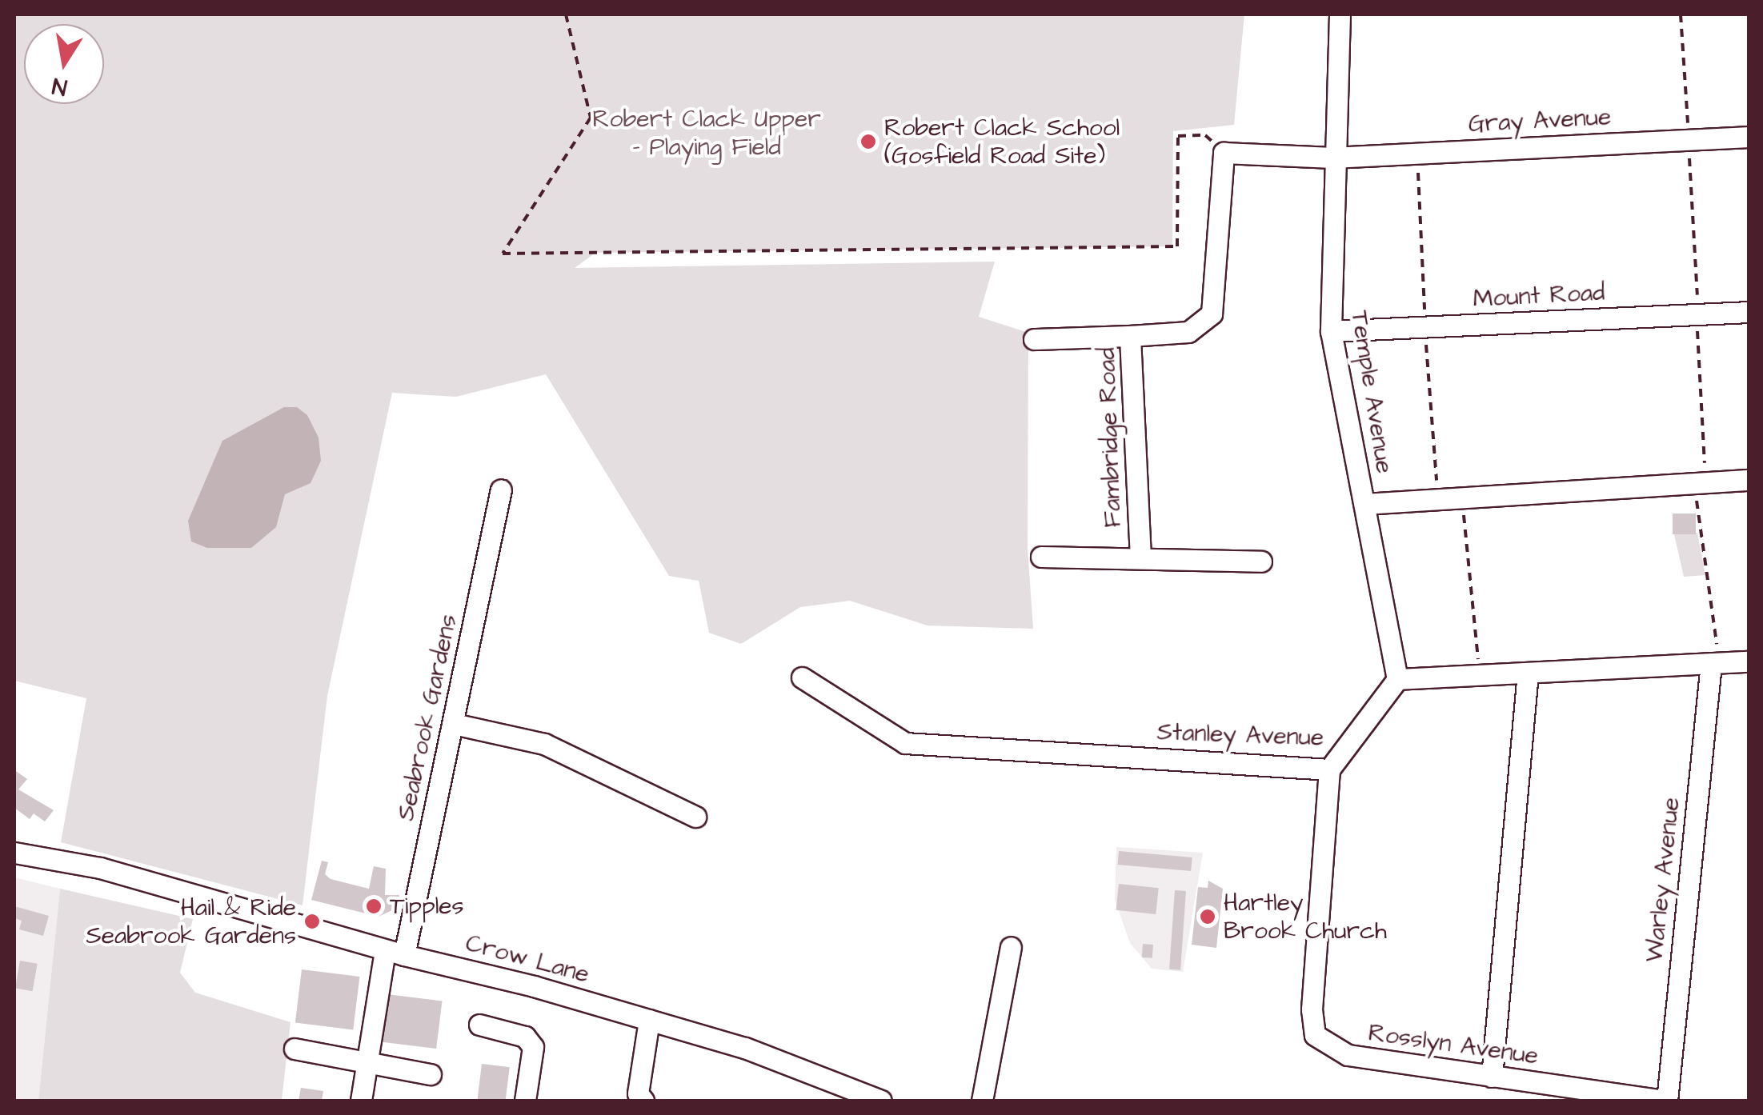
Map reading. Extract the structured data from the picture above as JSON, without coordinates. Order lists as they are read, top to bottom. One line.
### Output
{"streets":{"street":["Gray Avenue","Mount Road","Temple Avenue","Fambridge Road","Seabrook Gardens","Stanley Avenue","Warley Avenue","Crow Lane","Rosslyn Avenue"]},"crossings":[["Gray Avenue","Temple Avenue"],["Mount Road","Temple Avenue"],["Temple Avenue","Stanley Avenue"],["Seabrook Gardens","Crow Lane"],["Stanley Avenue","Rosslyn Avenue"],["Warley Avenue","Rosslyn Avenue"]],"parks":["Robert Clack Upper - Playing Field"],"places":["Robert Clack School (Gosfield Road Site)","Tipples","Hartley Brook Church","Hail & Ride Seabrook Gardens"],"north":"bottom"}
